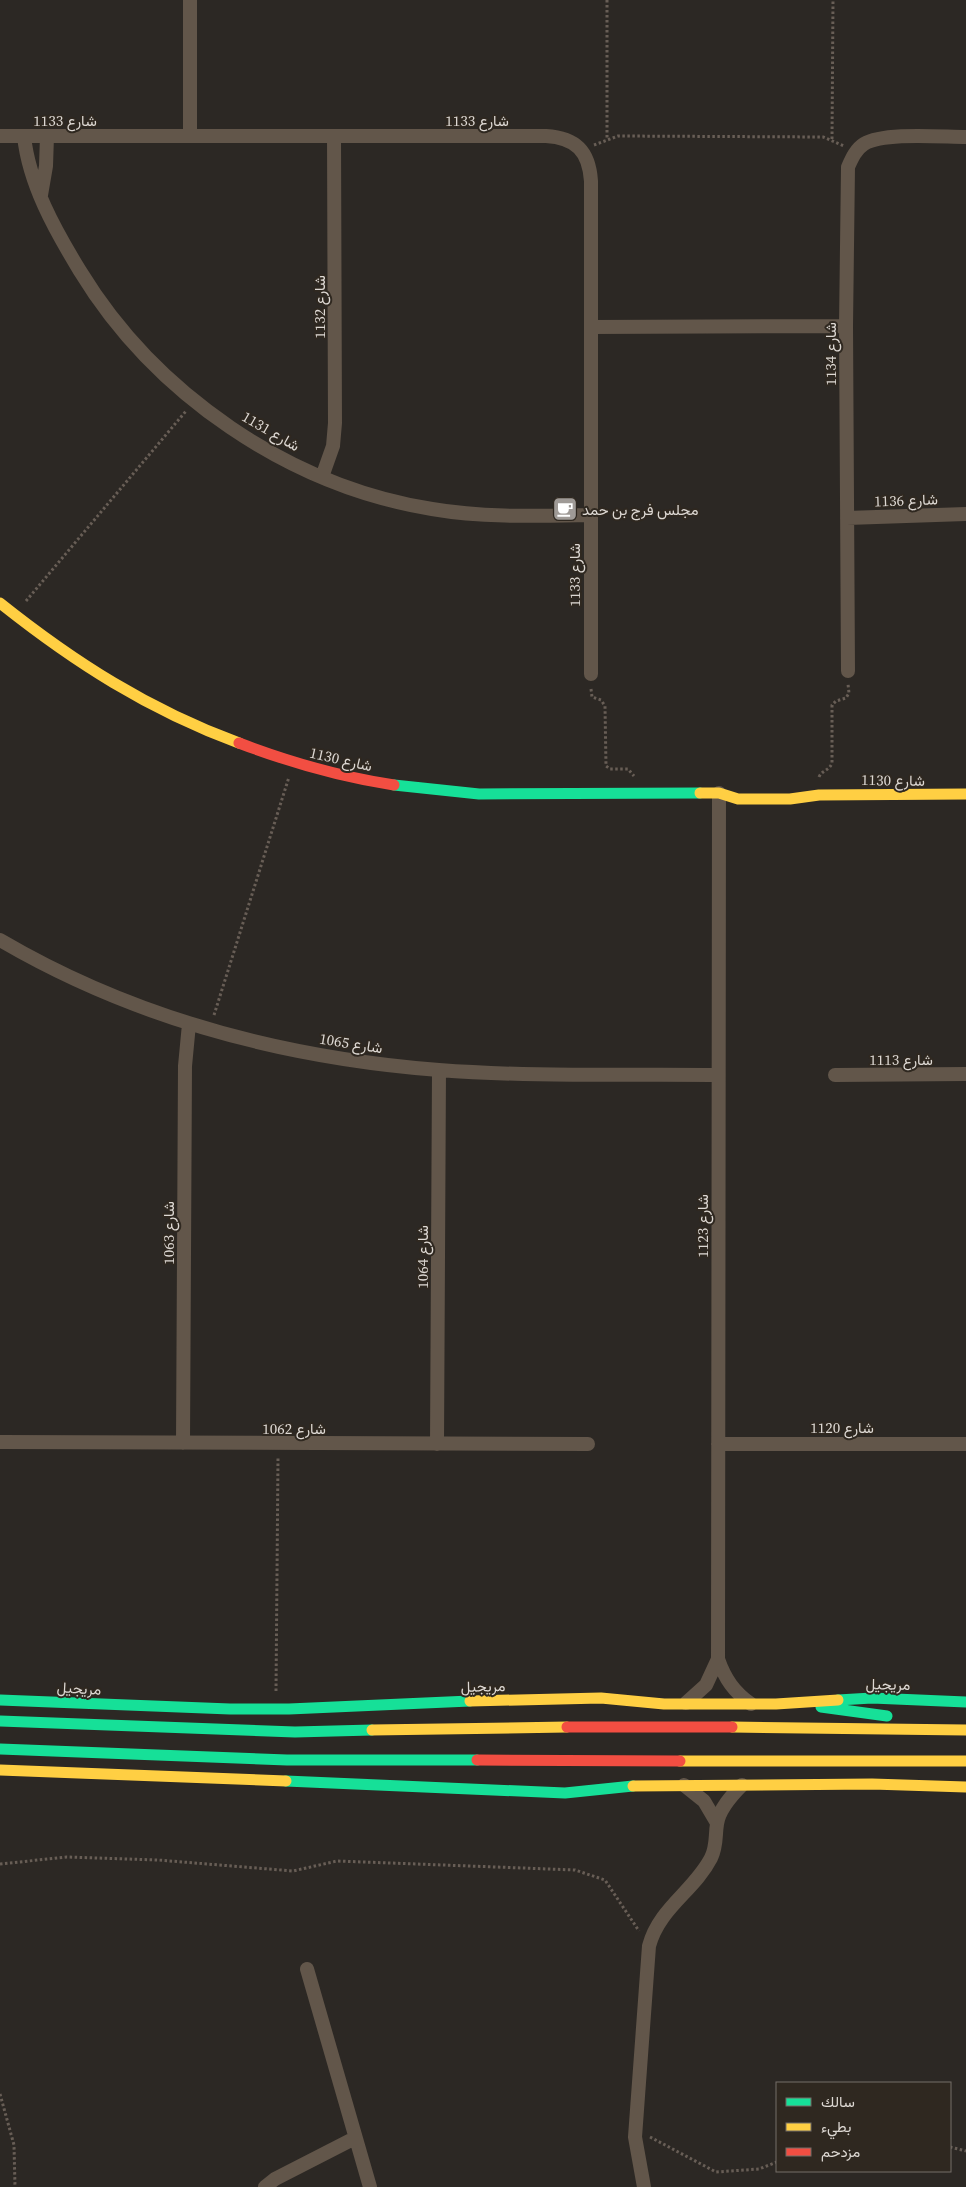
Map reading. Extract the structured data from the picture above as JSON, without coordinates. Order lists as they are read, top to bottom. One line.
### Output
{"streets":{"street":["شارع 1133","شارع 1132","شارع 1134","شارع 1131","شارع 1136","شارع 1130","شارع 1065","شارع 1113","شارع 1123","شارع 1063","شارع 1064","شارع 1120","شارع 1062","مريجيل"]},"crossings":[["شارع 1133","شارع 1132"],["شارع 1133","شارع 1131"],["شارع 1132","شارع 1131"],["شارع 1134","شارع 1136"],["شارع 1130","شارع 1123"],["شارع 1065","شارع 1123"],["شارع 1065","شارع 1063"],["شارع 1065","شارع 1064"],["شارع 1123","شارع 1120"],["شارع 1123","مريجيل"],["شارع 1063","شارع 1062"],["شارع 1064","شارع 1062"]],"places":{"cafe":["مجلس فرج بن حمد"]},"legend":["سالك","بطيء","مزدحم"]}
